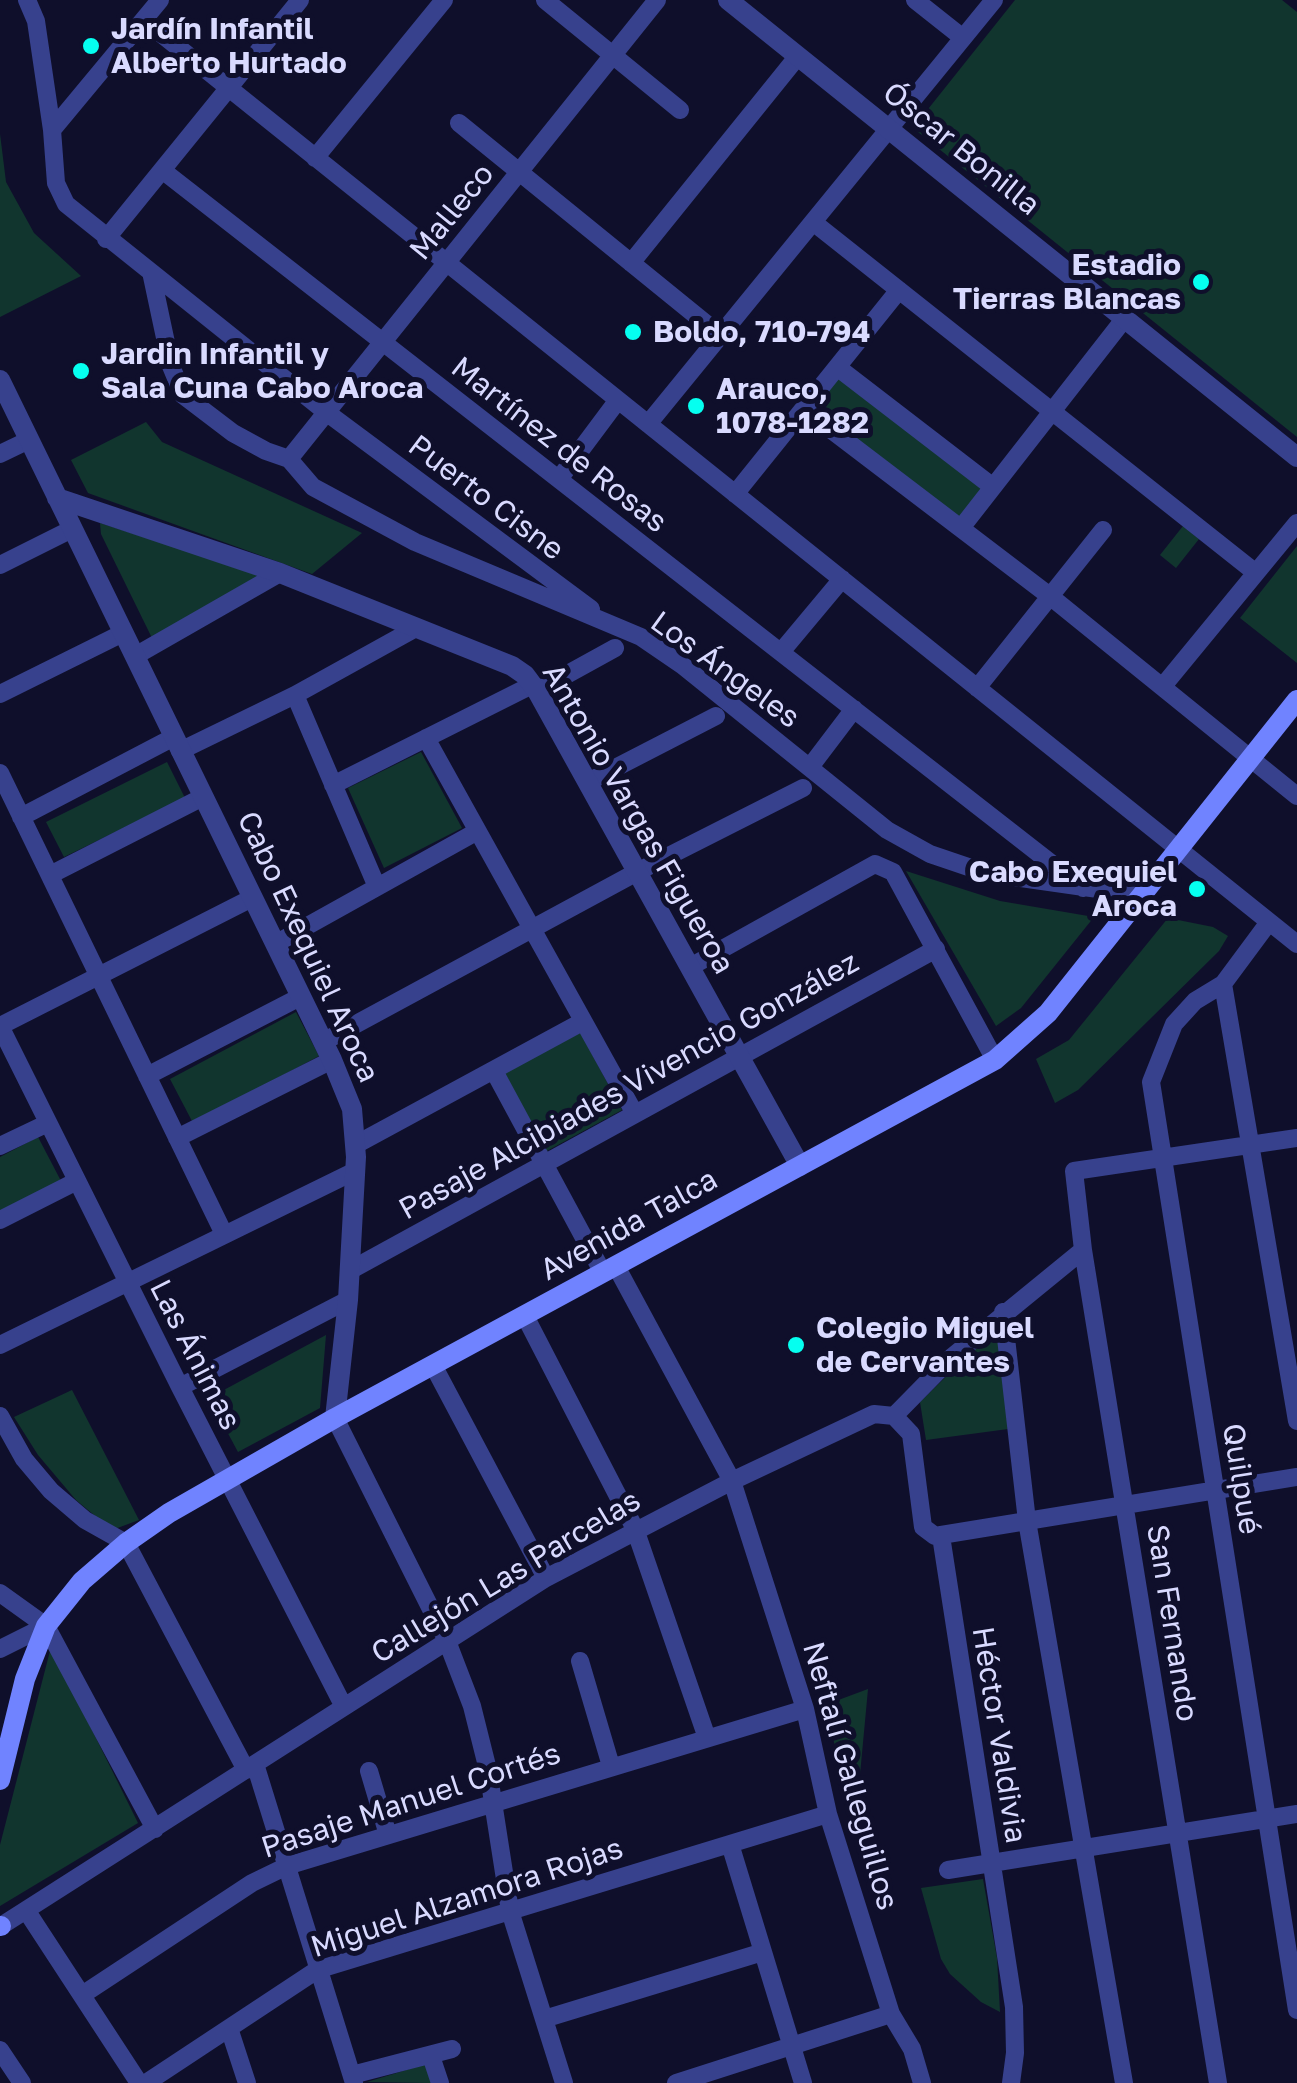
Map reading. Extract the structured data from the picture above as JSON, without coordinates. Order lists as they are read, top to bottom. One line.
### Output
{"streets":{"main road":["Avenida Talca"],"street":["Óscar Bonilla","Malleco","Martínez de Rosas","Puerto Cisne","Los Ángeles","Antonio Vargas Figueroa","Cabo Exequiel Aroca","Pasaje Alcibiades Vivencio González","Las Ánimas","Quilpué","Callejón Las Parcelas","San Fernando","Héctor Valdivia","Neftalí Galleguillos","Pasaje Manuel Cortés","Miguel Alzamora Rojas"]},"crossings":[["Malleco","Martínez de Rosas"],["Malleco","Puerto Cisne"],["Malleco","Los Ángeles"],["Martínez de Rosas","Los Ángeles"],["Puerto Cisne","Los Ángeles"],["Los Ángeles","Avenida Talca"],["Antonio Vargas Figueroa","Cabo Exequiel Aroca"],["Antonio Vargas Figueroa","Pasaje Alcibiades Vivencio González"],["Antonio Vargas Figueroa","Avenida Talca"],["Cabo Exequiel Aroca","Pasaje Alcibiades Vivencio González"],["Cabo Exequiel Aroca","Avenida Talca"],["Pasaje Alcibiades Vivencio González","Neftalí Galleguillos"],["Avenida Talca","Las Ánimas"],["Avenida Talca","Neftalí Galleguillos"],["Las Ánimas","Callejón Las Parcelas"],["Quilpué","San Fernando"],["Callejón Las Parcelas","Héctor Valdivia"],["Callejón Las Parcelas","Neftalí Galleguillos"],["Neftalí Galleguillos","Pasaje Manuel Cortés"],["Neftalí Galleguillos","Miguel Alzamora Rojas"]],"places":["Jardín Infantil Alberto Hurtado","Estadio Tierras Blancas","Boldo, 710-794","Jardin Infantil y Sala Cuna Cabo Aroca","Arauco, 1078-1282","Cabo Exequiel Aroca","Colegio Miguel de Cervantes"]}
